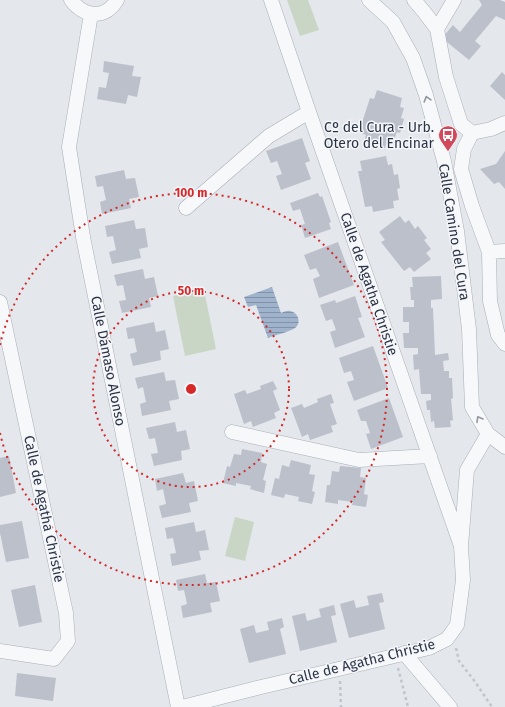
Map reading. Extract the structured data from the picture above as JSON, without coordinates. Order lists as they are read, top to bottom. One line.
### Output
{"streets":{"street":["Calle Camino del Cura","Calle de Agatha Christie","Calle Dámaso Alonso"]},"crossings":[["Calle Camino del Cura","Calle de Agatha Christie"]],"places":{"bus stop":["Cº del Cura - Urb. Otero del Encinar"]},"rings":["100 m","50 m"]}
